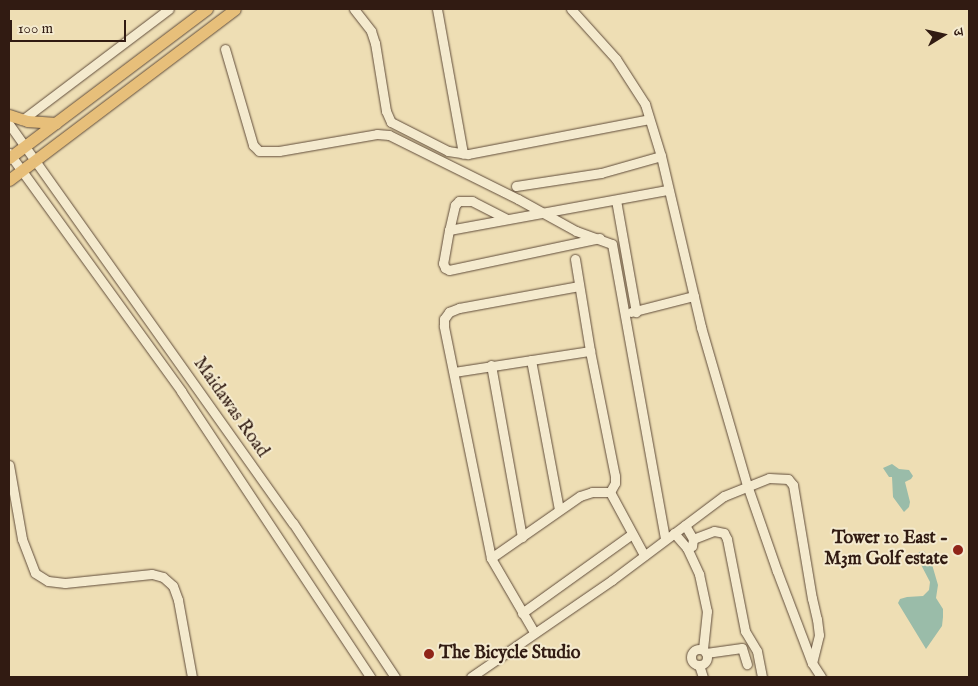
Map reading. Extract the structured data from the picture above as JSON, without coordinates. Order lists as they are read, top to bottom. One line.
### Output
{"streets":{"street":["Maidawas Road"]},"places":["Tower 10 East - M3m Golf estate","The Bicycle Studio"],"scale_bar":"100 m","north":"right"}
